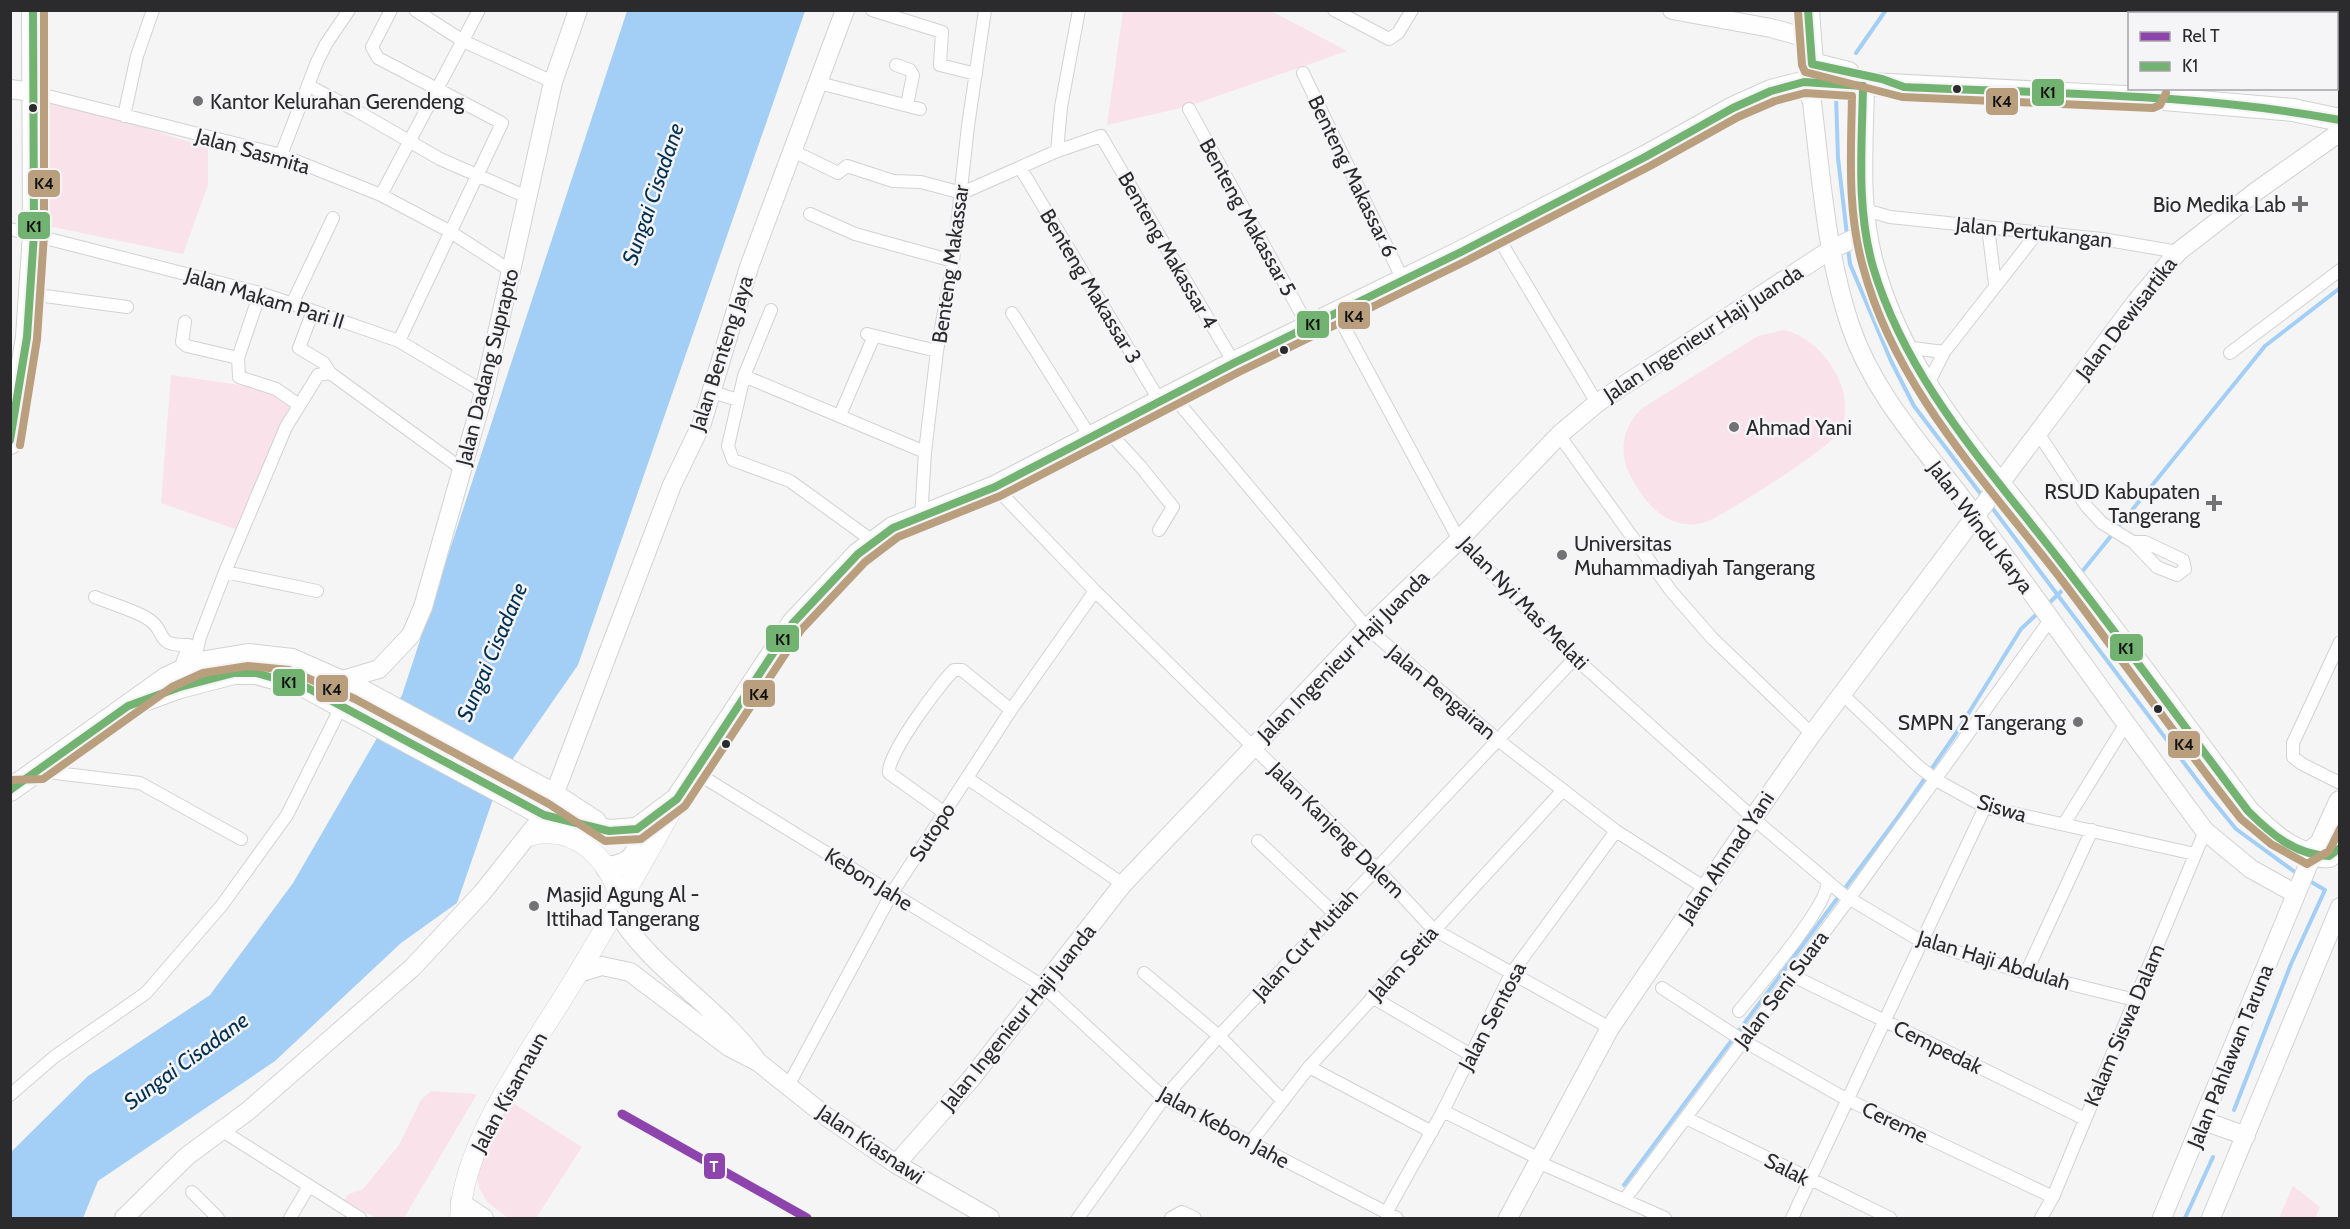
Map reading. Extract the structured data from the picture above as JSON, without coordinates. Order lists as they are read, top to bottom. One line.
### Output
{"streets":{"main road":["Jalan Kisamaun"],"street":["Jalan Sasmita","Benteng Makassar 6","Benteng Makassar 5","Jalan Pertukangan","Benteng Makassar 4","Benteng Makassar","Benteng Makassar 3","Jalan Makam Pari II","Jalan Dewisartika","Jalan Ingenieur Haji Juanda","Jalan Benteng Jaya","Jalan Dadang Suprapto","Jalan Windu Karya","Jalan Nyi Mas Melati","Jalan Pengairan","Siswa","Jalan Kanjeng Dalem","Sutopo","Jalan Ahmad Yani","Kebon Jahe","Jalan Cut Mutiah","Jalan Haji Abdulah","Jalan Setia","Jalan Seni Suara","Jalan Sentosa","Kalam Siswa Dalam","Cempedak","Jalan Pahlawan Taruna","Cereme","Jalan Kebon Jahe","Jalan Kiasnawi","Salak"]},"crossings":[["Jalan Sasmita","Jalan Dadang Suprapto"],["Jalan Pertukangan","Jalan Dewisartika"],["Benteng Makassar 3","Jalan Pengairan"],["Jalan Makam Pari II","Jalan Dadang Suprapto"],["Jalan Dewisartika","Jalan Windu Karya"],["Jalan Dewisartika","Jalan Ahmad Yani"],["Jalan Ingenieur Haji Juanda","Jalan Windu Karya"],["Jalan Ingenieur Haji Juanda","Jalan Nyi Mas Melati"],["Jalan Ingenieur Haji Juanda","Jalan Pengairan"],["Jalan Ingenieur Haji Juanda","Jalan Kanjeng Dalem"],["Jalan Ingenieur Haji Juanda","Kebon Jahe"],["Jalan Ingenieur Haji Juanda","Jalan Kebon Jahe"],["Jalan Ingenieur Haji Juanda","Jalan Kiasnawi"],["Jalan Windu Karya","Jalan Ahmad Yani"],["Jalan Windu Karya","Jalan Seni Suara"],["Jalan Windu Karya","Kalam Siswa Dalam"],["Jalan Windu Karya","Jalan Pahlawan Taruna"],["Jalan Nyi Mas Melati","Jalan Ahmad Yani"],["Jalan Nyi Mas Melati","Jalan Cut Mutiah"],["Jalan Nyi Mas Melati","Jalan Haji Abdulah"],["Jalan Pengairan","Jalan Ahmad Yani"],["Jalan Pengairan","Jalan Cut Mutiah"],["Jalan Pengairan","Jalan Setia"],["Jalan Pengairan","Jalan Sentosa"],["Siswa","Jalan Ahmad Yani"],["Siswa","Jalan Seni Suara"],["Siswa","Kalam Siswa Dalam"],["Jalan Kanjeng Dalem","Sutopo"],["Jalan Kanjeng Dalem","Jalan Ahmad Yani"],["Jalan Kanjeng Dalem","Jalan Cut Mutiah"],["Jalan Kanjeng Dalem","Jalan Setia"],["Jalan Kanjeng Dalem","Jalan Sentosa"],["Sutopo","Kebon Jahe"],["Sutopo","Jalan Kiasnawi"],["Jalan Ahmad Yani","Jalan Haji Abdulah"],["Kebon Jahe","Jalan Kebon Jahe"],["Jalan Cut Mutiah","Jalan Kebon Jahe"],["Jalan Haji Abdulah","Jalan Seni Suara"],["Jalan Haji Abdulah","Kalam Siswa Dalam"],["Jalan Setia","Jalan Kebon Jahe"],["Jalan Seni Suara","Cempedak"],["Jalan Seni Suara","Cereme"],["Jalan Seni Suara","Salak"],["Jalan Sentosa","Jalan Kebon Jahe"],["Kalam Siswa Dalam","Cempedak"],["Kalam Siswa Dalam","Cereme"],["Jalan Kisamaun","Jalan Kiasnawi"]],"water":["Sungai Cisadane"],"places":{"other":["Kantor Kelurahan Gerendeng","Ahmad Yani","Universitas Muhammadiyah Tangerang","SMPN 2 Tangerang","Masjid Agung Al - Ittihad Tangerang"],"health":["Bio Medika Lab","RSUD Kabupaten Tangerang"]},"lines":["transit line K1","transit line K4","rail line T"],"legend":["Rel T","K1"]}
